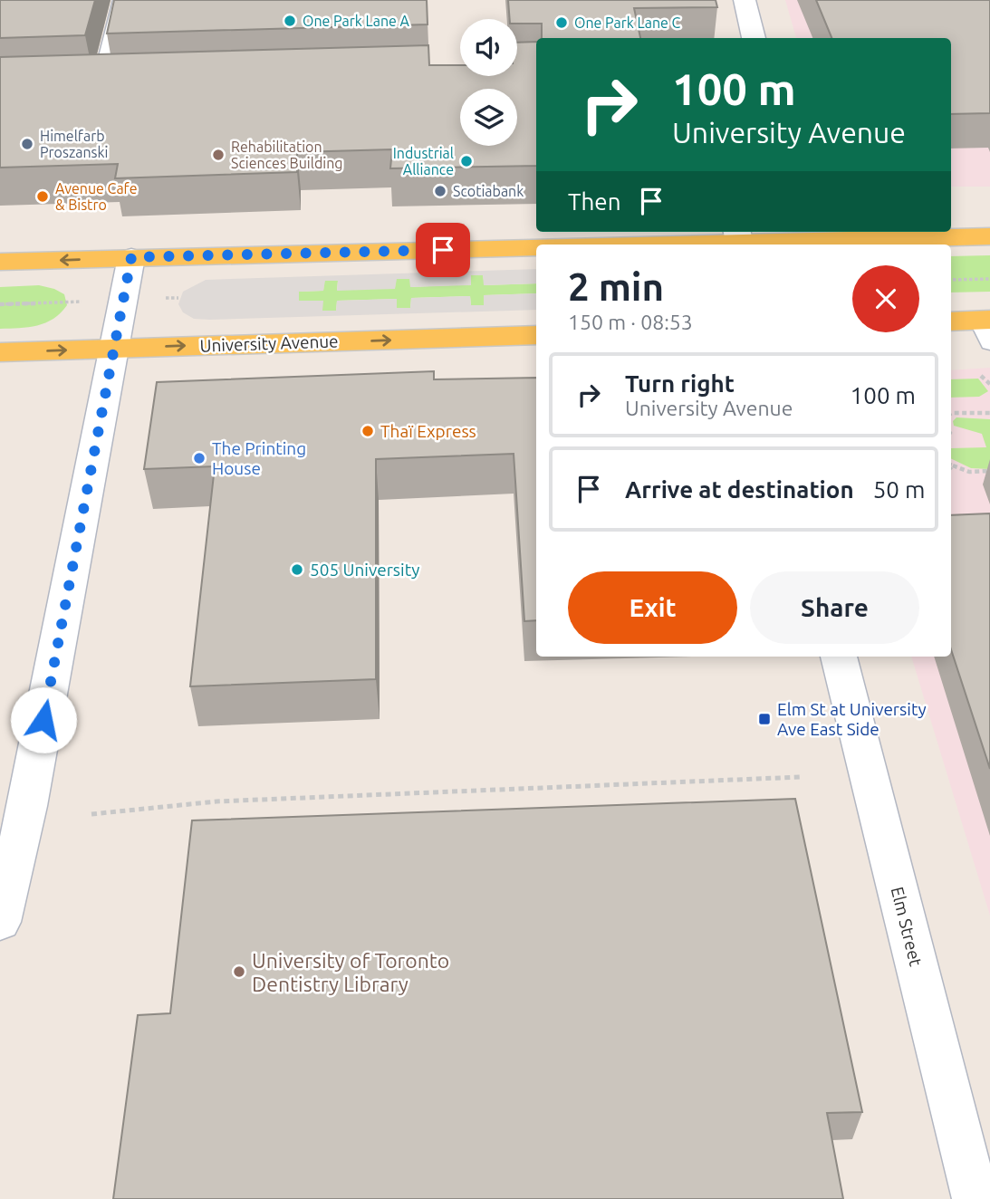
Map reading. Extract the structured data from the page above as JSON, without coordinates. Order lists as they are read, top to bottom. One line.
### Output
{"streets":{"main road":["University Avenue"],"street":["Elm Street"]},"places":{"other":["One Park Lane A","One Park Lane C","Himelfarb Proszanski","Rehabilitation Sciences Building","Industrial Alliance","Scotiabank","Avenue Cafe & Bistro","Thaï Express","The Printing House","505 University","University of Toronto Dentistry Library"],"transit":["Elm St at University Ave East Side"]},"page":{"turn":["100 m","University Avenue"],"then":"Then","heading":["2 min","150 m · 08:53"],"list":[{"name":"Turn right","note":"University Avenue","value":"100 m"},{"name":"Arrive at destination","value":"50 m"}],"buttons":["Exit","Share"]}}
